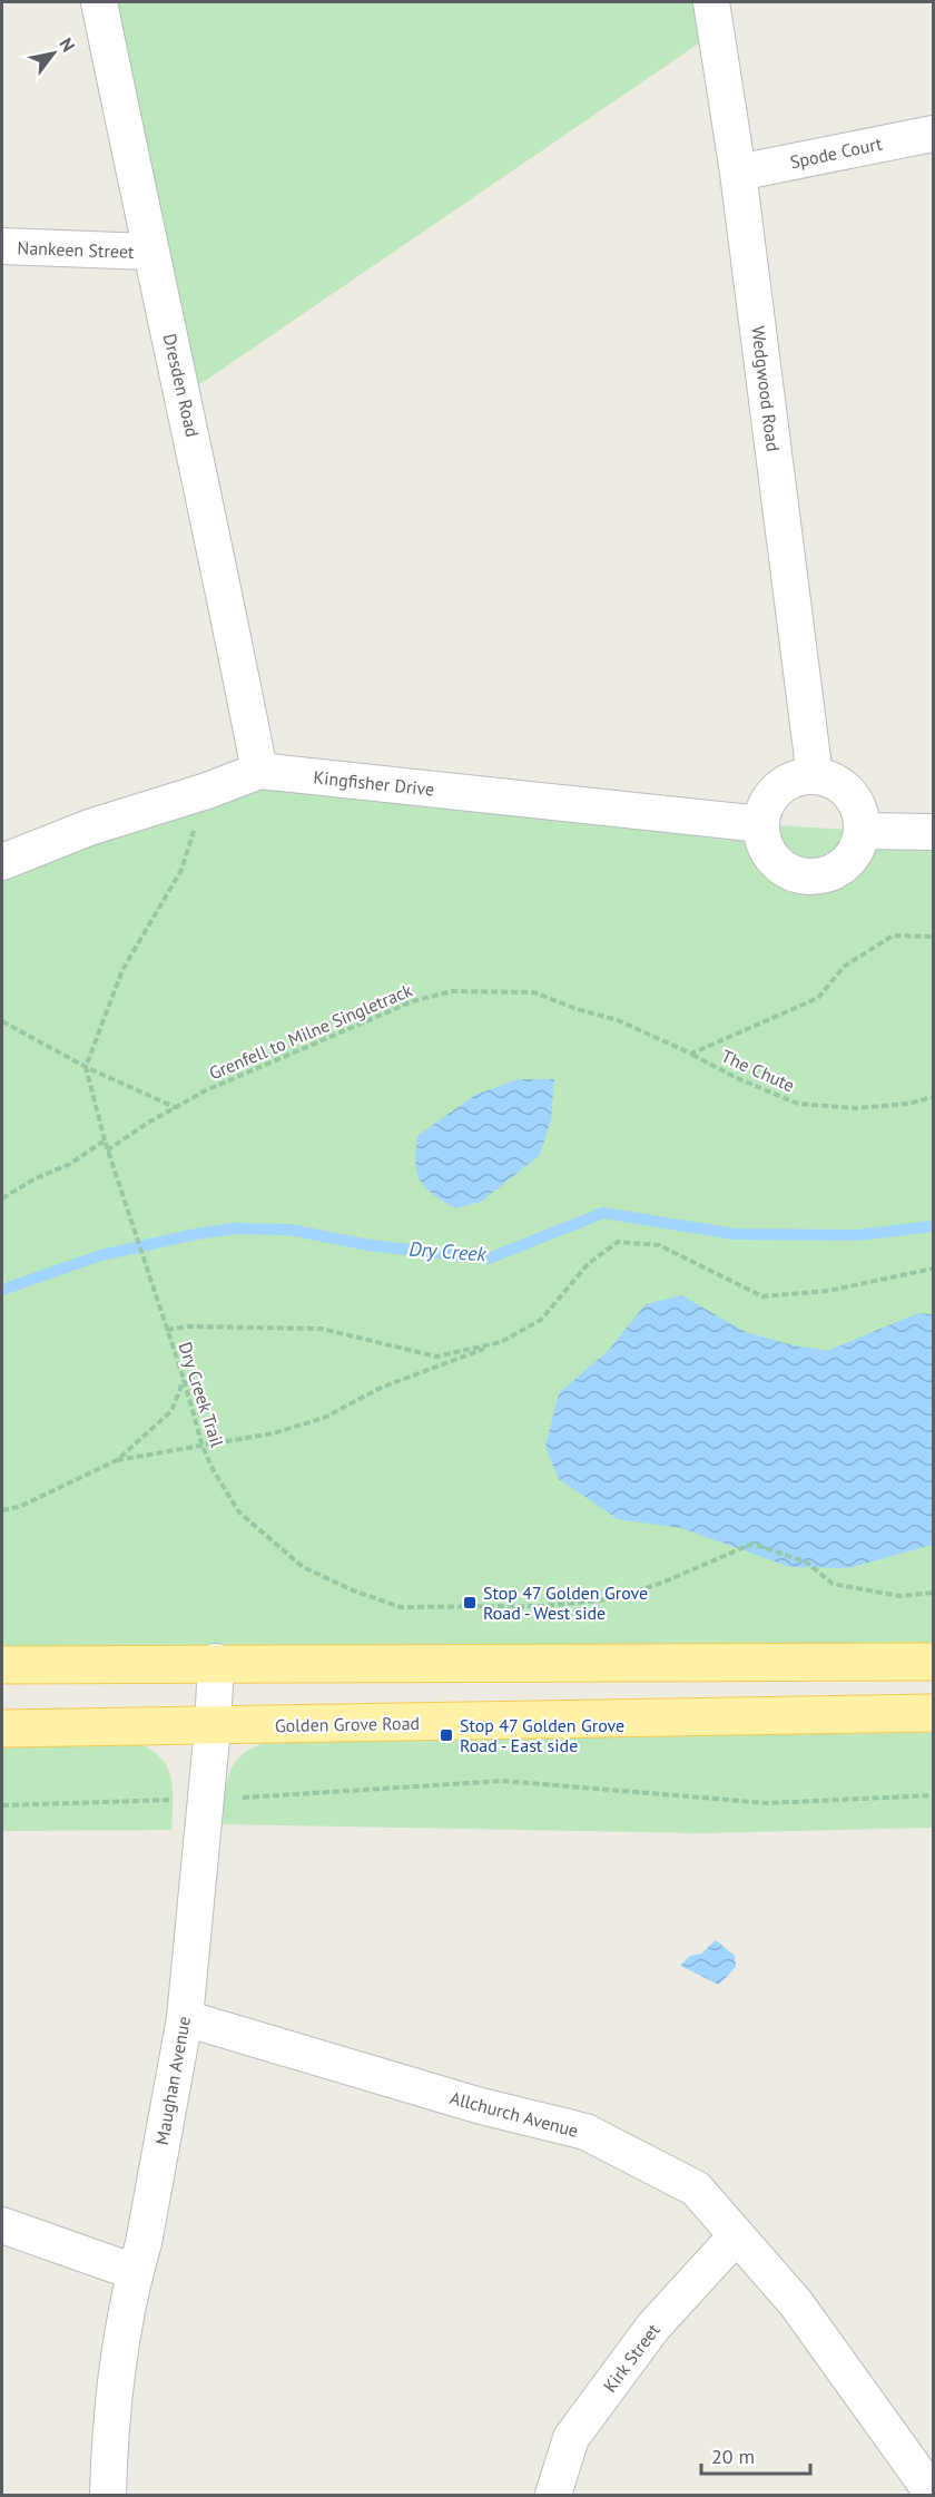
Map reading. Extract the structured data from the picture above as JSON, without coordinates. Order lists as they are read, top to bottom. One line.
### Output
{"streets":{"main road":["Golden Grove Road"],"street":["Spode Court","Nankeen Street","Dresden Road","Wedgwood Road","Kingfisher Drive","Maughan Avenue","Allchurch Avenue","Kirk Street"],"path":["Grenfell to Milne Singletrack","The Chute","Dry Creek Trail"]},"crossings":[["Spode Court","Wedgwood Road"],["Nankeen Street","Dresden Road"],["Dresden Road","Kingfisher Drive"],["Wedgwood Road","Kingfisher Drive"],["Grenfell to Milne Singletrack","The Chute"],["Grenfell to Milne Singletrack","Dry Creek Trail"],["Golden Grove Road","Maughan Avenue"],["Maughan Avenue","Allchurch Avenue"],["Allchurch Avenue","Kirk Street"]],"water":["Dry Creek"],"places":{"transit":["Stop 47 Golden Grove Road - West side","Stop 47 Golden Grove Road - East side"]},"scale_bar":"20 m","north":"top right"}
